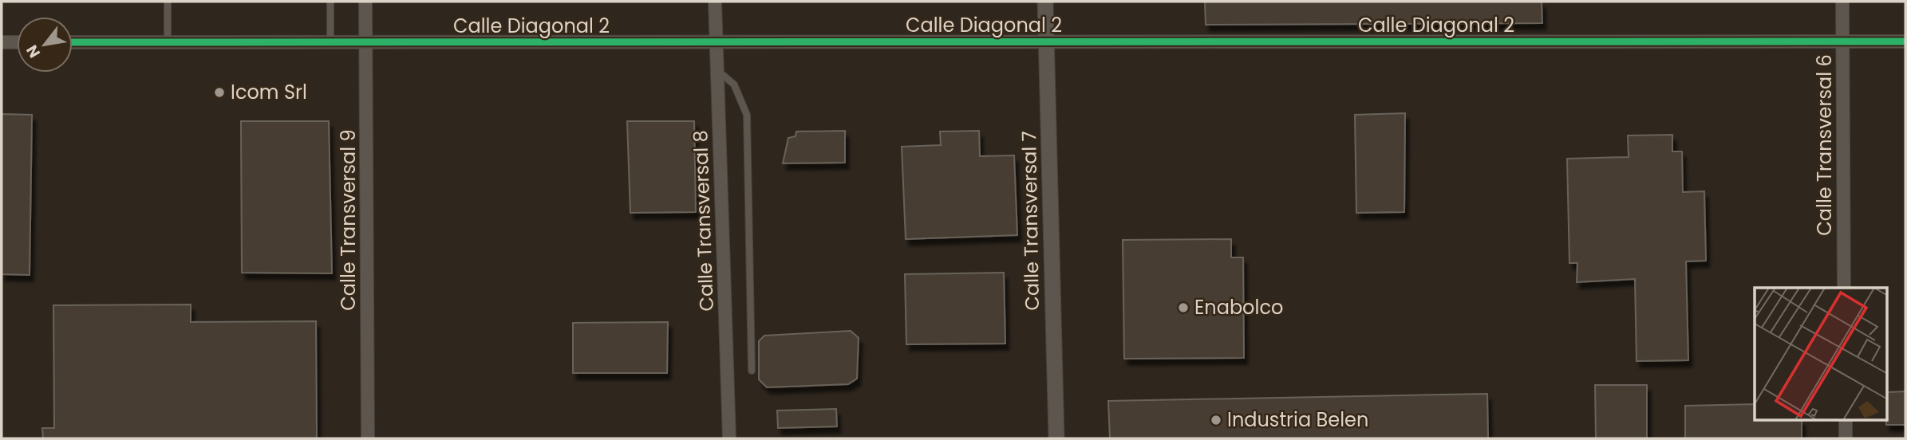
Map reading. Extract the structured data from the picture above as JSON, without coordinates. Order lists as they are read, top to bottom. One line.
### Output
{"streets":{"street":["Calle Diagonal 2","Calle Transversal 6","Calle Transversal 9","Calle Transversal 8","Calle Transversal 7"]},"crossings":[["Calle Diagonal 2","Calle Transversal 6"],["Calle Diagonal 2","Calle Transversal 9"],["Calle Diagonal 2","Calle Transversal 8"],["Calle Diagonal 2","Calle Transversal 7"]],"places":["Icom Srl","Enabolco","Industria Belen"],"north":"bottom left"}
